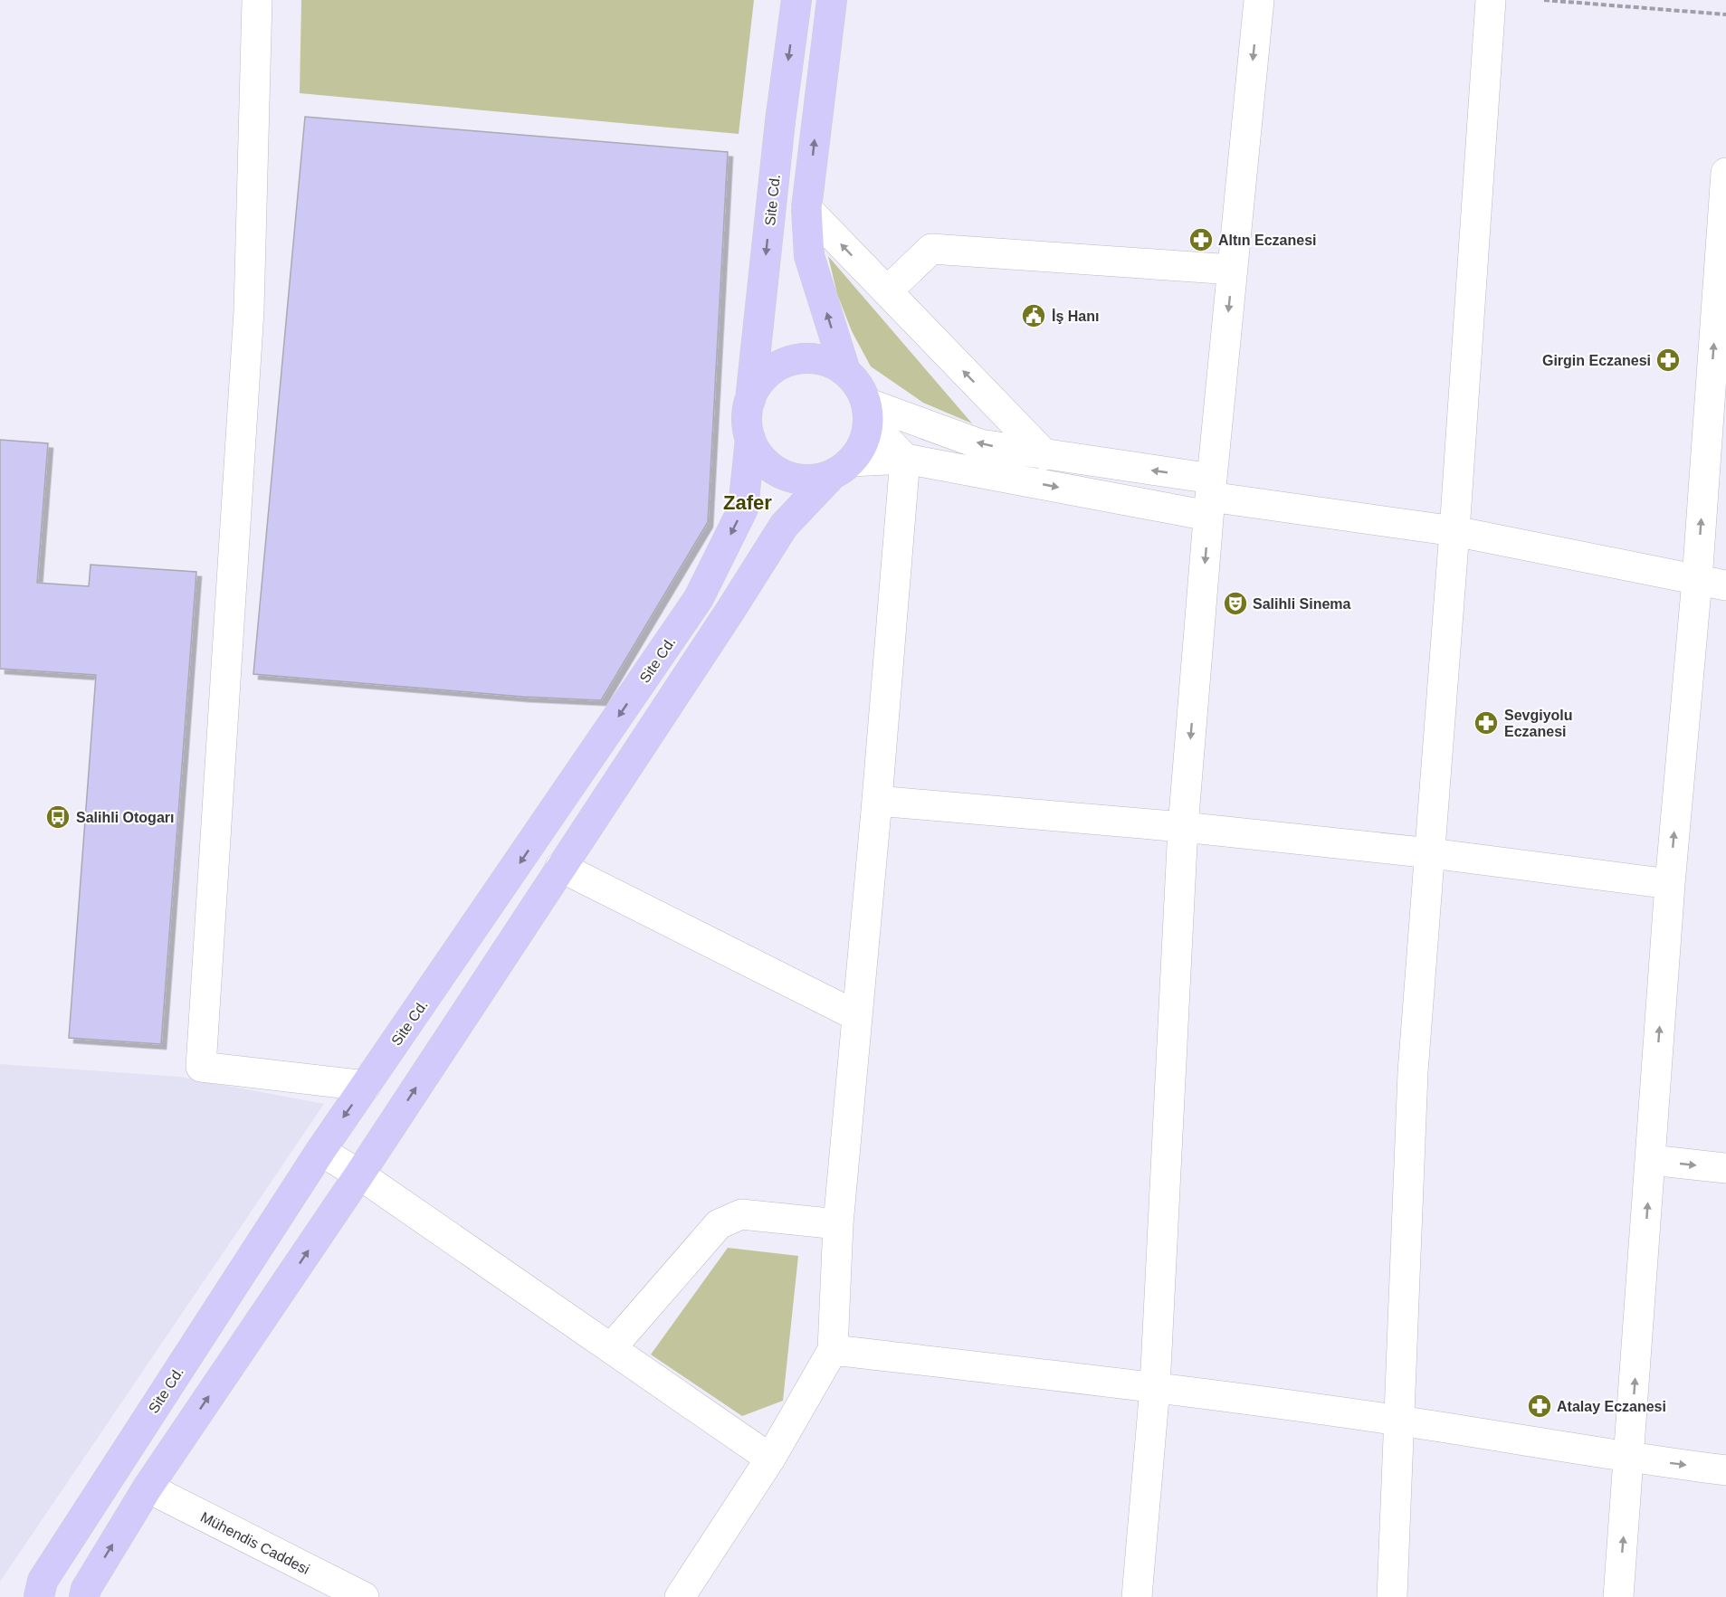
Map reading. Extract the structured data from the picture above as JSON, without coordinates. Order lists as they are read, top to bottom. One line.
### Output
{"streets":{"main road":["Site Cd."],"street":["Mühendis Caddesi"]},"districts":["Zafer"],"places":{"pharmacy":["Altın Eczanesi","Girgin Eczanesi","Sevgiyolu Eczanesi","Atalay Eczanesi"],"public building":["İş Hanı"],"theatre":["Salihli Sinema"],"bus stop":["Salihli Otogarı"]}}
